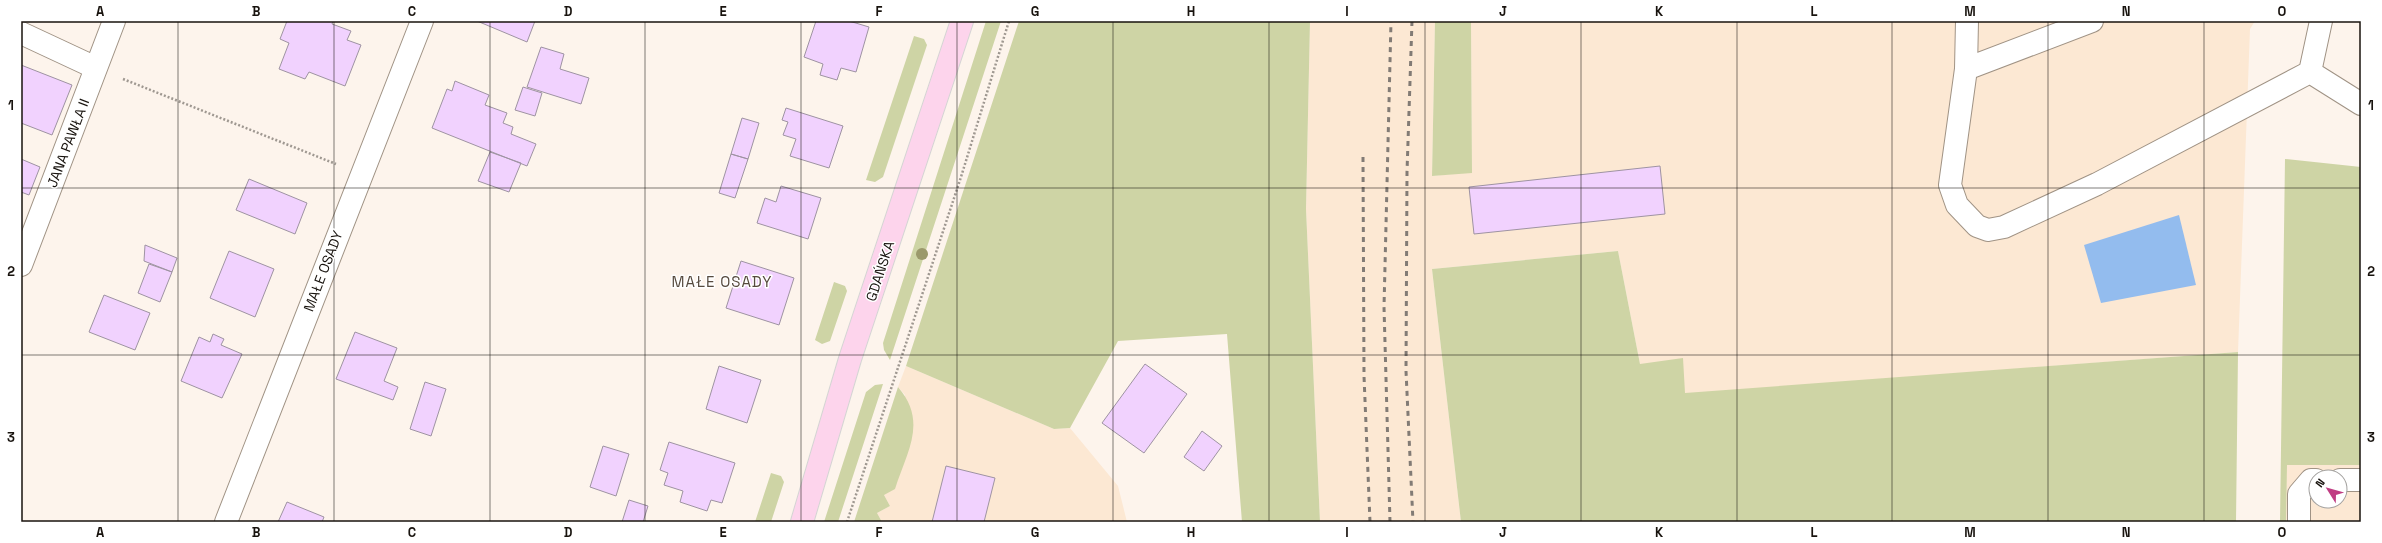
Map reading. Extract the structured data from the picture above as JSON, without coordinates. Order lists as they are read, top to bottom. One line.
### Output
{"streets":{"main road":["GDAŃSKA"],"street":["JANA PAWŁA II","MAŁE OSADY"]},"districts":["MAŁE OSADY"],"north":"top left","grid":{"columns":["A","B","C","D","E","F","G","H","I","J","K","L","M","N","O"],"rows":["1","2","3"]}}
